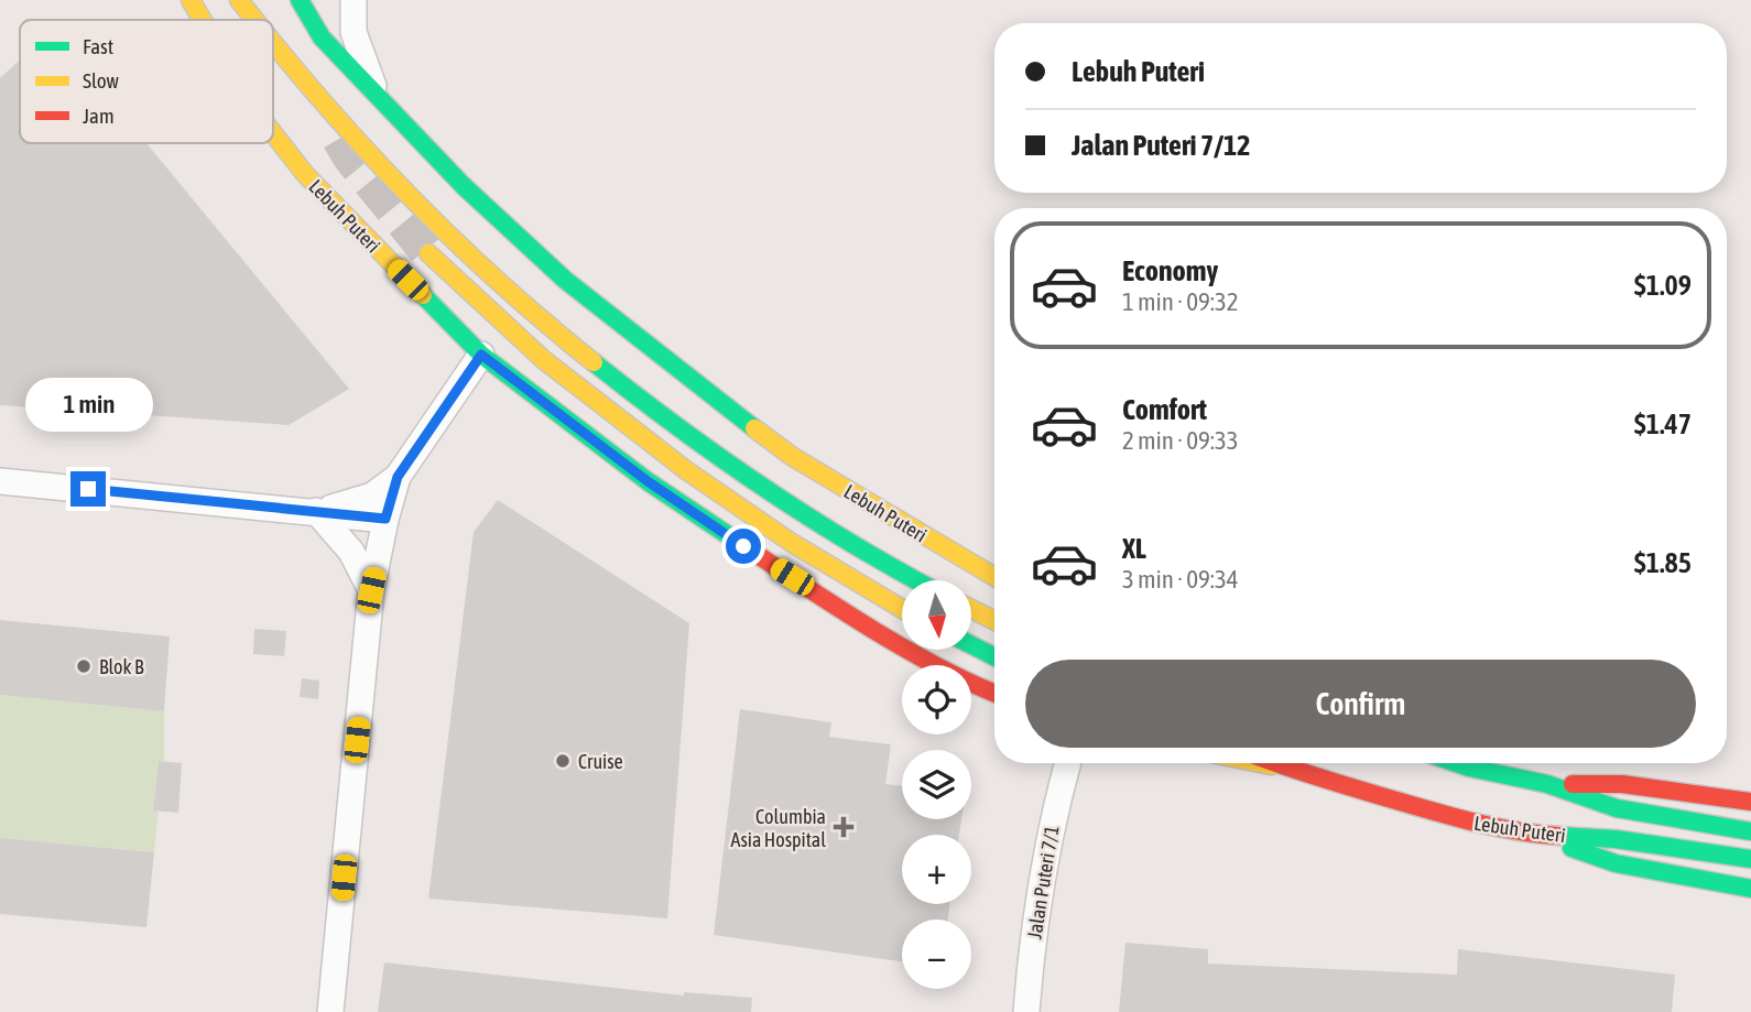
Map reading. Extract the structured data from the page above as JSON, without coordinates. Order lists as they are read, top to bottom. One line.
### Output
{"streets":{"main road":["Lebuh Puteri"],"street":["Jalan Puteri 7/1"]},"places":{"other":["Blok B","Cruise"],"health":["Columbia Asia Hospital"]},"legend":["Fast","Slow","Jam"],"north":"bottom","page":{"banner":["Lebuh Puteri","Jalan Puteri 7/12"],"list":[{"name":"Economy","note":"1 min · 09:32","value":"$1.09"},{"name":"Comfort","note":"2 min · 09:33","value":"$1.47"},{"name":"XL","note":"3 min · 09:34","value":"$1.85"}],"bubble":"1 min","map_buttons":["+","−"],"buttons":"Confirm"}}
